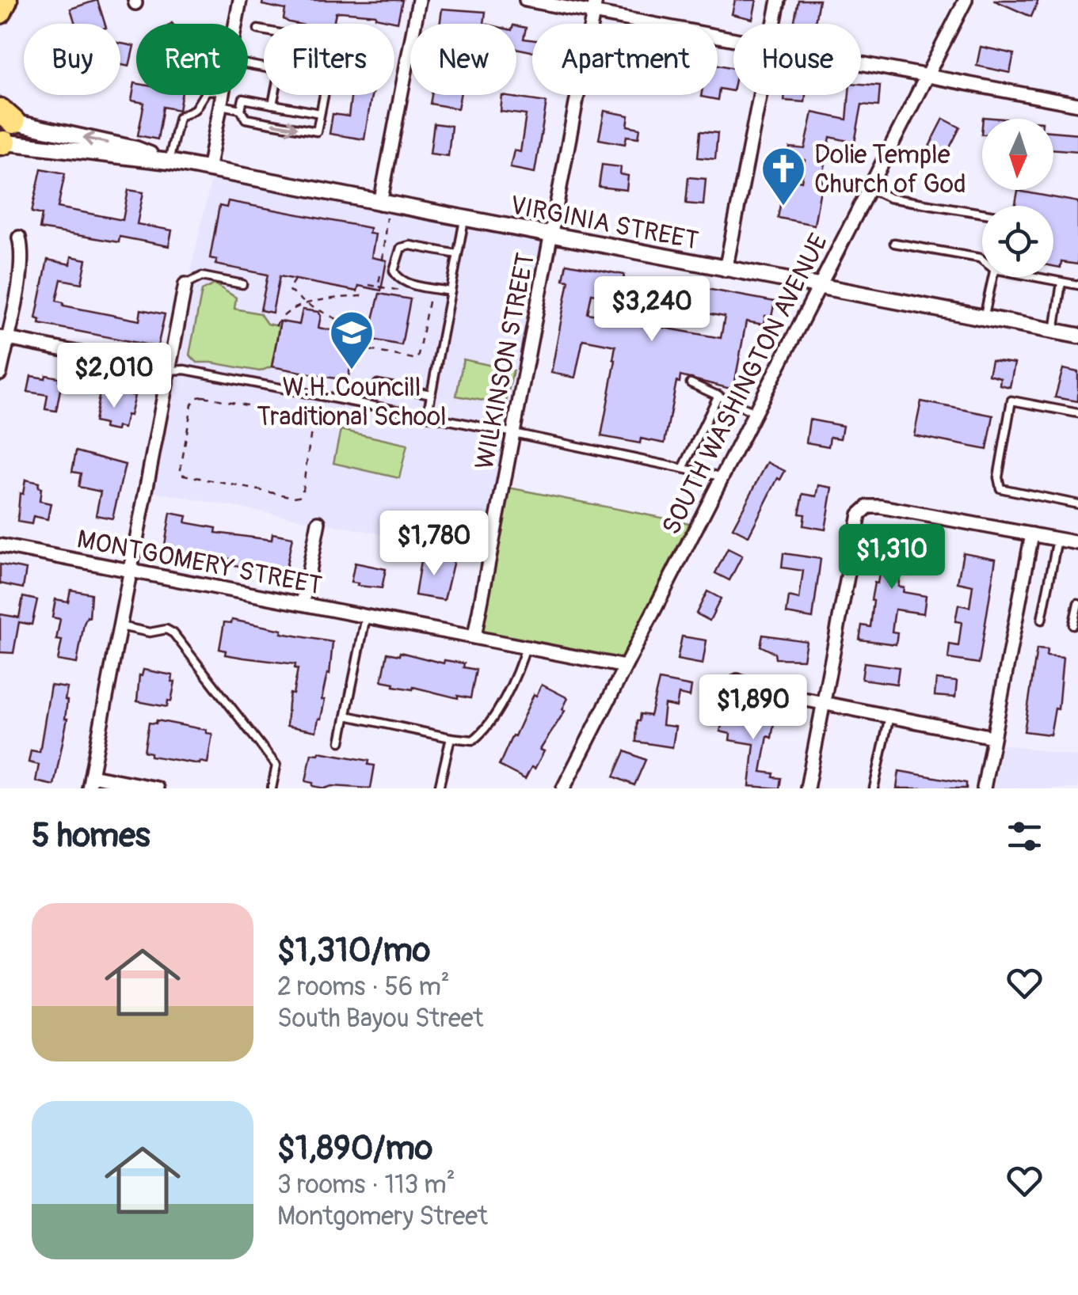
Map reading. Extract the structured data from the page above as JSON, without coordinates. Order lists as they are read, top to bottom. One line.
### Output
{"streets":{"street":["VIRGINIA STREET","WILKINSON STREET","SOUTH WASHINGTON AVENUE","MONTGOMERY STREET"]},"crossings":[["VIRGINIA STREET","WILKINSON STREET"],["VIRGINIA STREET","SOUTH WASHINGTON AVENUE"],["WILKINSON STREET","MONTGOMERY STREET"],["SOUTH WASHINGTON AVENUE","MONTGOMERY STREET"]],"places":{"church":["Dolie Temple Church of God"],"school or university":["W.H. Councill Traditional School"]},"north":"bottom","page":{"chip":["Buy","Rent","Filters","New","Apartment","House"],"price":["$3,240","$2,010","$1,780","$1,310","$1,890"],"heading":"5 homes","list":[{"name":"$1,310/mo","note":"2 rooms · 56 m² · South Bayou Street"},{"name":"$1,890/mo","note":"3 rooms · 113 m² · Montgomery Street"}]}}
